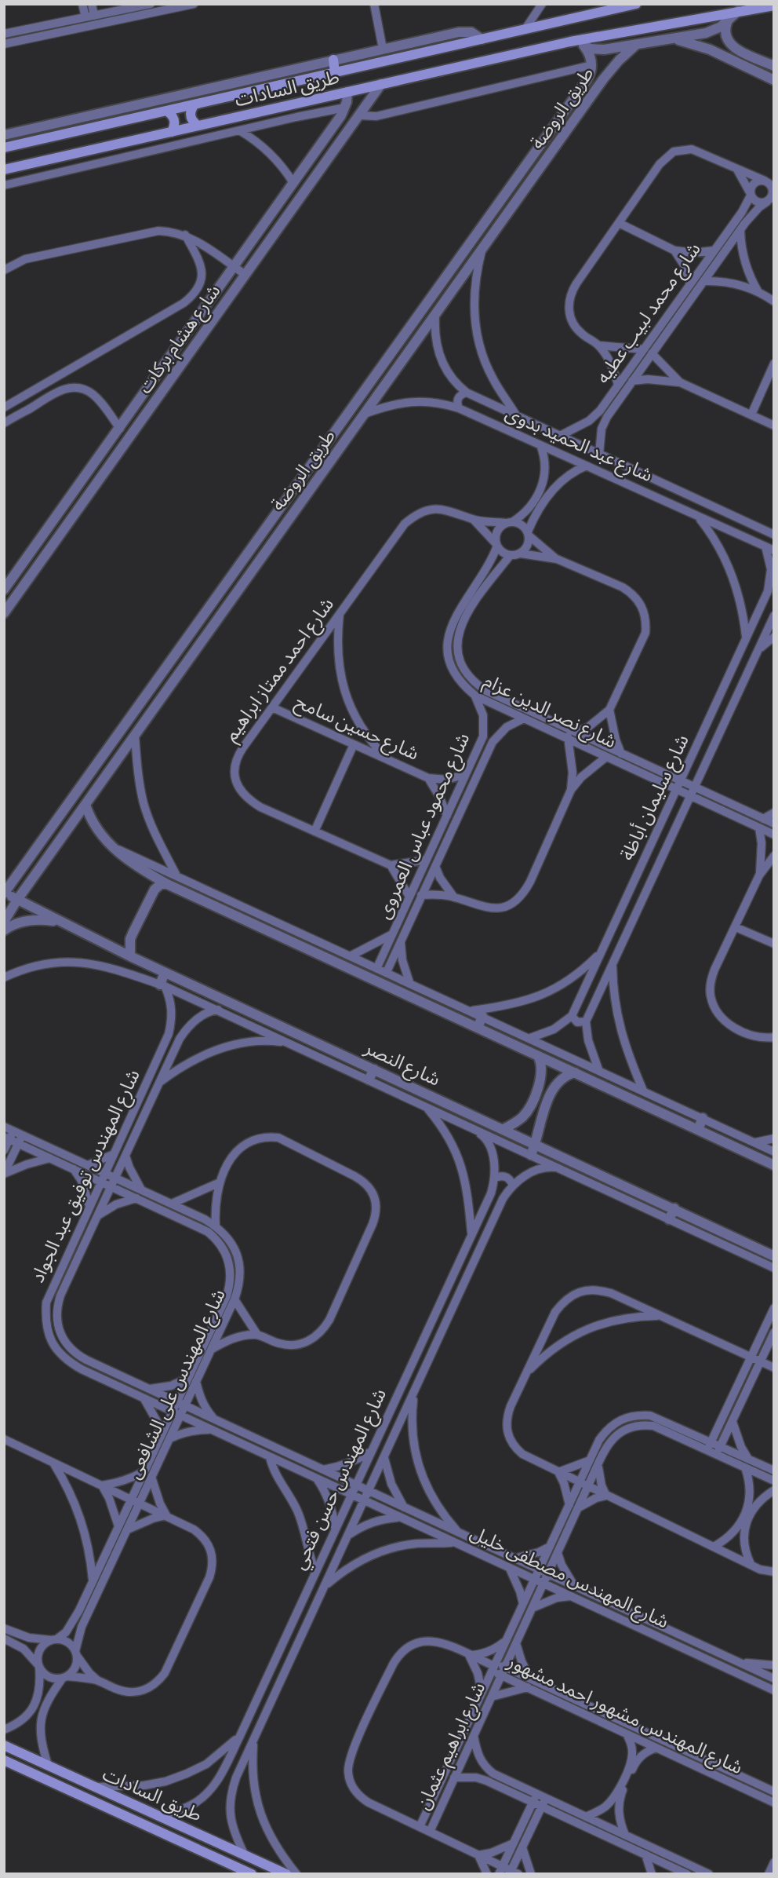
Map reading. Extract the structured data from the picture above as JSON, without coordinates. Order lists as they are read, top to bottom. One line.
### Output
{"streets":{"main road":["طريق السادات"],"street":["طريق الروضة","شارع محمد لبيب عطيه","شارع هشام بركات","شارع عبد الحميد بدوى","شارع احمد ممتاز ابراهيم","شارع نصر الدين عزام","شارع حسين سامح","شارع سليمان أباظة","شارع محمود عباس العمروى","شارع النصر","شارع المهندس توفيق عبد الجواد","شارع المهندس على الشافعى","شارع المهندس حسن فتحي","شارع المهندس مصطفى خليل","شارع المهندس مشهور احمد مشهور","شارع ابراهيم عثمان"]},"crossings":[["طريق السادات","طريق الروضة"],["طريق السادات","شارع هشام بركات"],["طريق السادات","شارع المهندس حسن فتحي"],["طريق الروضة","شارع عبد الحميد بدوى"],["طريق الروضة","شارع النصر"],["شارع محمد لبيب عطيه","شارع عبد الحميد بدوى"],["شارع عبد الحميد بدوى","شارع سليمان أباظة"],["شارع احمد ممتاز ابراهيم","شارع نصر الدين عزام"],["شارع احمد ممتاز ابراهيم","شارع حسين سامح"],["شارع نصر الدين عزام","شارع سليمان أباظة"],["شارع نصر الدين عزام","شارع محمود عباس العمروى"],["شارع حسين سامح","شارع محمود عباس العمروى"],["شارع المهندس توفيق عبد الجواد","شارع المهندس على الشافعى"],["شارع المهندس توفيق عبد الجواد","شارع المهندس حسن فتحي"],["شارع المهندس توفيق عبد الجواد","شارع المهندس مصطفى خليل"],["شارع المهندس حسن فتحي","شارع المهندس مصطفى خليل"],["شارع المهندس مصطفى خليل","شارع ابراهيم عثمان"],["شارع المهندس مشهور احمد مشهور","شارع ابراهيم عثمان"]]}
